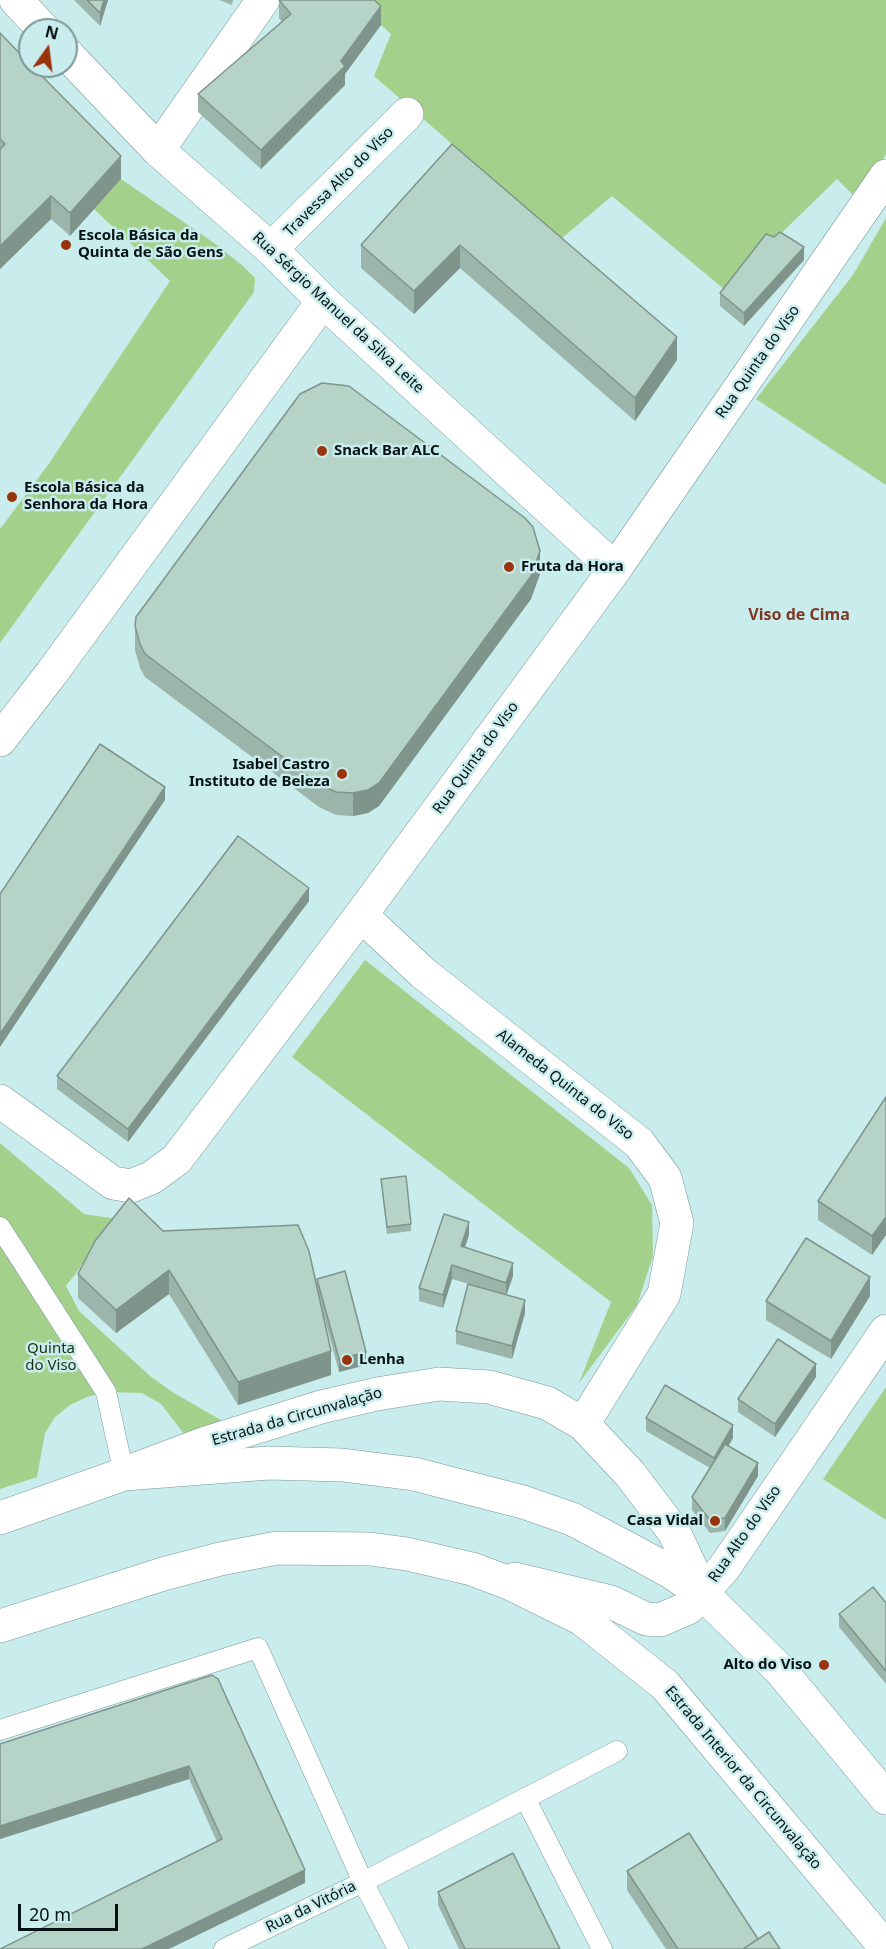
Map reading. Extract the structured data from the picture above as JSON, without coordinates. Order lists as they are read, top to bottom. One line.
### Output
{"streets":{"street":["Travessa Alto do Viso","Rua Sérgio Manuel da Silva Leite","Rua Quinta do Viso","Alameda Quinta do Viso","Estrada da Circunvalação","Rua Alto do Viso","Estrada Interior da Circunvalação"],"lane":["Rua da Vitória"]},"crossings":[["Travessa Alto do Viso","Rua Sérgio Manuel da Silva Leite"],["Rua Sérgio Manuel da Silva Leite","Rua Quinta do Viso"],["Rua Quinta do Viso","Alameda Quinta do Viso"],["Alameda Quinta do Viso","Estrada da Circunvalação"],["Estrada da Circunvalação","Rua Alto do Viso"],["Rua Alto do Viso","Estrada Interior da Circunvalação"]],"districts":["Viso de Cima"],"parks":["Quinta do Viso"],"places":["Escola Básica da Quinta de São Gens","Snack Bar ALC","Escola Básica da Senhora da Hora","Fruta da Hora","Isabel Castro Instituto de Beleza","Lenha","Casa Vidal","Alto do Viso"],"scale_bar":"20 m","north":"top"}
